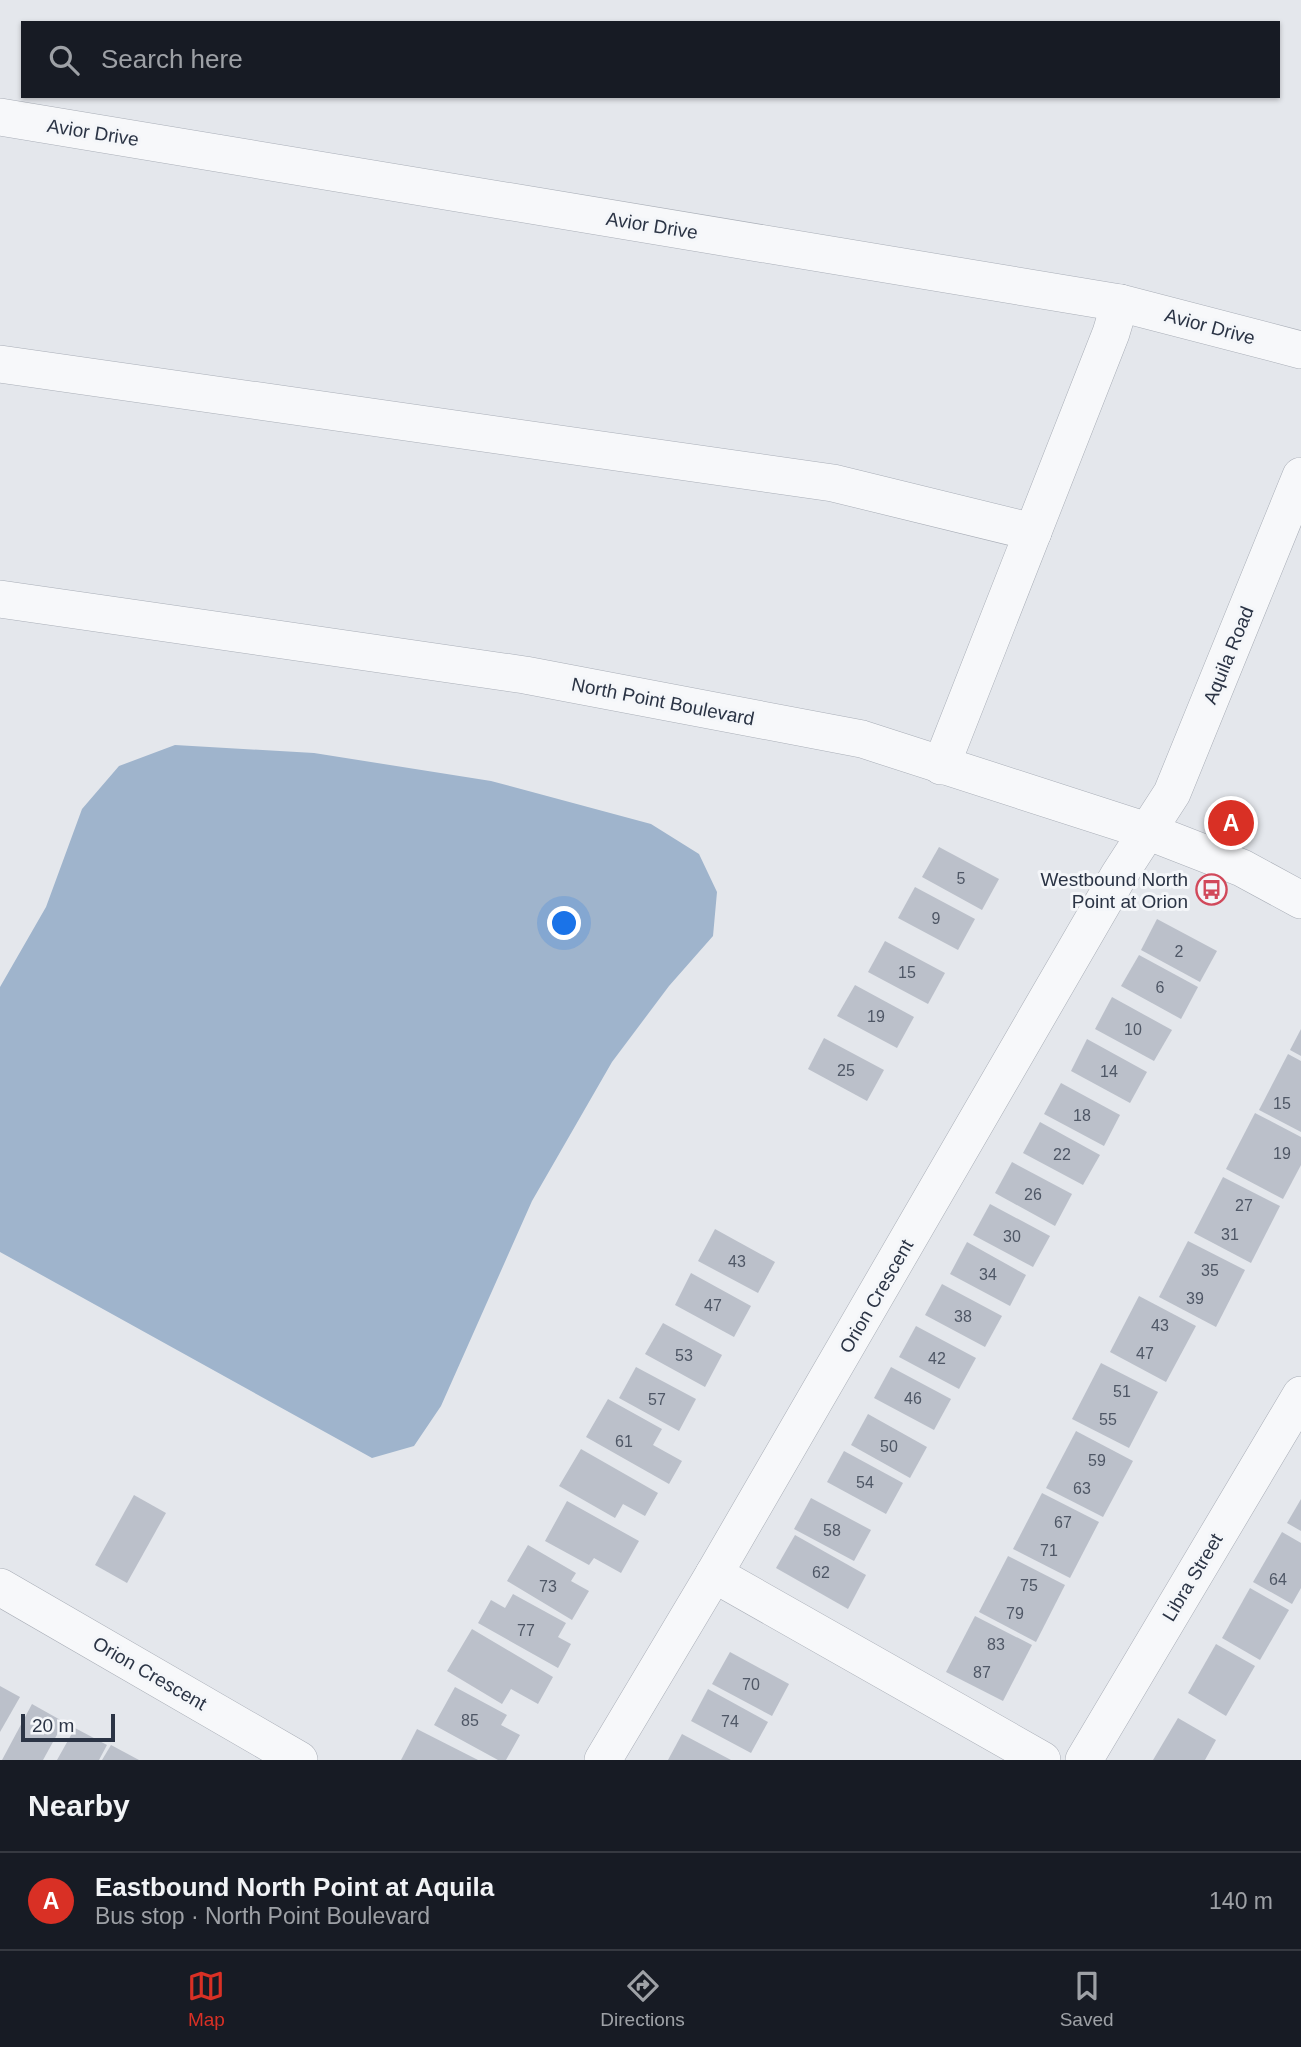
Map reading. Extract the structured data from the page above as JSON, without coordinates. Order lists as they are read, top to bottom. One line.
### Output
{"streets":{"street":["Avior Drive","Aquila Road","North Point Boulevard","Orion Crescent","Libra Street"]},"crossings":[["Aquila Road","North Point Boulevard"],["Aquila Road","Orion Crescent"],["North Point Boulevard","Orion Crescent"]],"places":{"bus stop":["Westbound North Point at Orion"]},"house_numbers":["5","9","2","15","6","19","10","25","14","15","18","19","22","26","27","31","30","43","35","34","39","47","38","43","47","53","42","51","46","57","55","61","50","59","54","63","67","58","71","62","64","75","73","79","77","83","87","70","85","74"],"scale_bar":"20 m","page":{"search":"Search here","pins":"A","scale":"20 m","heading":"Nearby","list":[{"mark":"A","name":"Eastbound North Point at Aquila","note":"Bus stop · North Point Boulevard","value":"140 m"}],"nav":["Map","Directions","Saved"]}}
